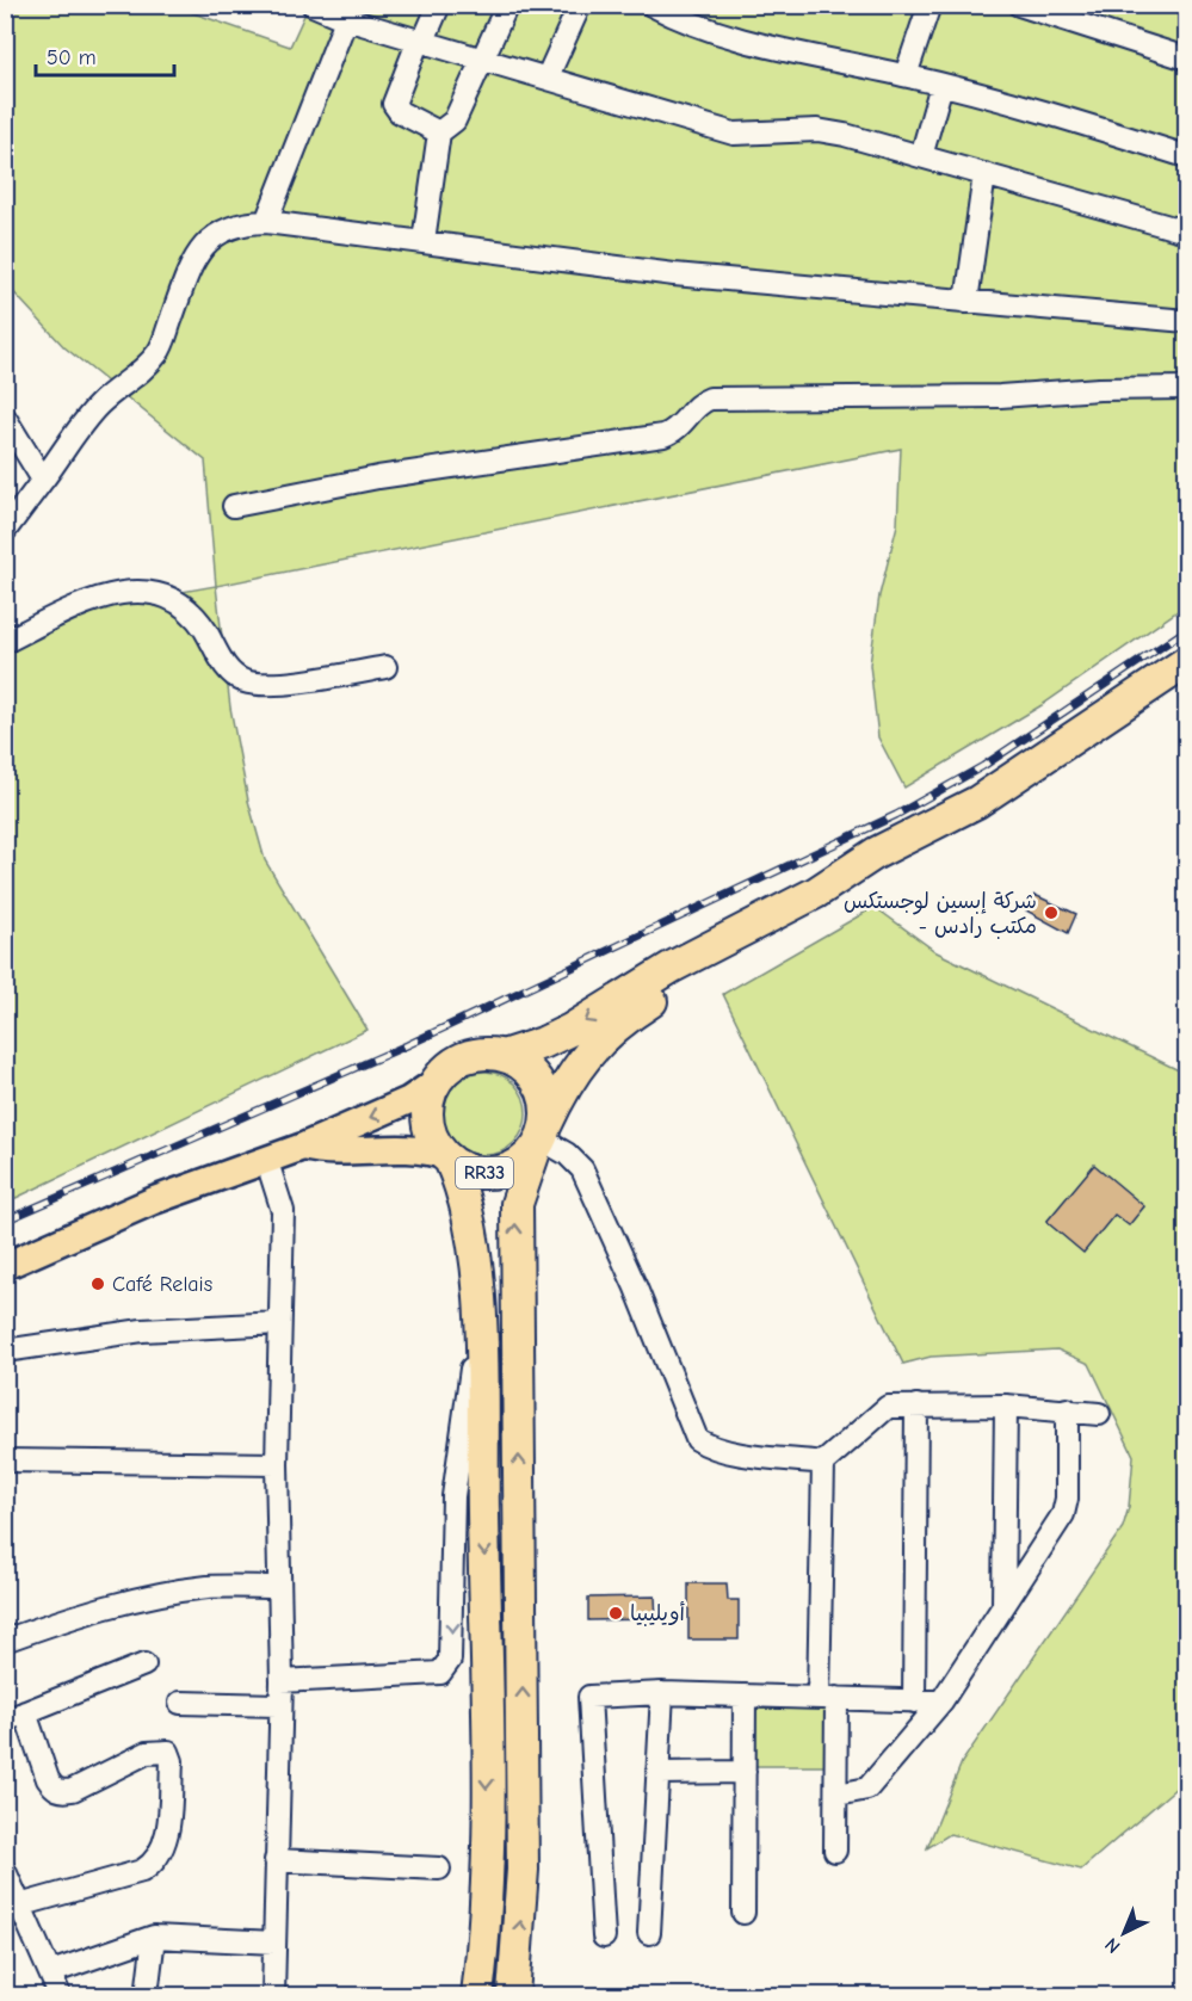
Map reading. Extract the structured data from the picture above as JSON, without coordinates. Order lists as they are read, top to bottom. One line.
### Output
{"streets":{"highway":["RR33"]},"places":["شركة إبسين لوجستكس - مكتب رادس","Café Relais","أويليبيا"],"scale_bar":"50 m","north":"bottom left"}
